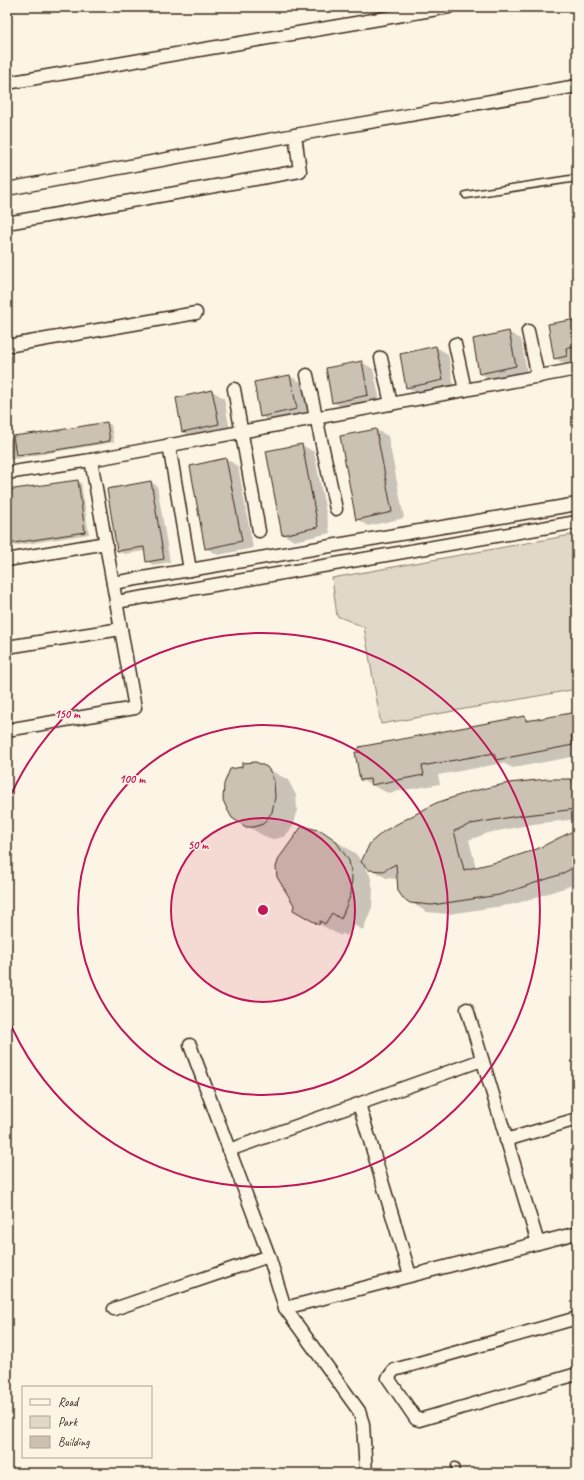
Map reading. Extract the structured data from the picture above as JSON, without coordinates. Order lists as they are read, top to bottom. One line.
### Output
{"legend":["Road","Park","Building"],"rings":["150 m","100 m","50 m"]}
